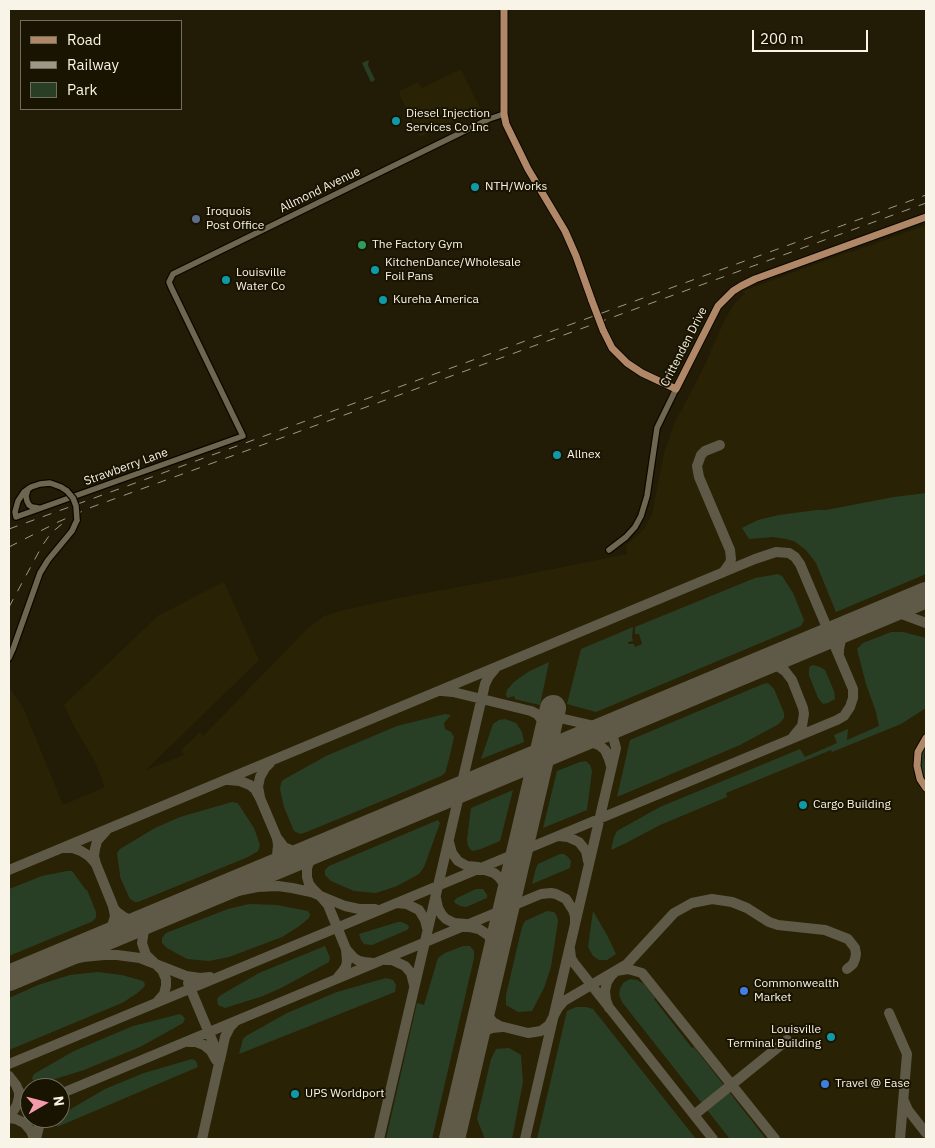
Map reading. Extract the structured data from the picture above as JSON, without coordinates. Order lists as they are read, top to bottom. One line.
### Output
{"streets":{"main road":["Crittenden Drive"],"street":["Allmond Avenue","Strawberry Lane"]},"crossings":[["Allmond Avenue","Strawberry Lane"]],"places":["Diesel Injection Services Co Inc","NTH/Works","Iroquois Post Office","The Factory Gym","KitchenDance/Wholesale Foil Pans","Louisville Water Co","Kureha America","Allnex","Cargo Building","Commonwealth Market","Louisville Terminal Building","Travel @ Ease","UPS Worldport"],"legend":["Road","Railway","Park"],"scale_bar":"200 m","north":"right"}
